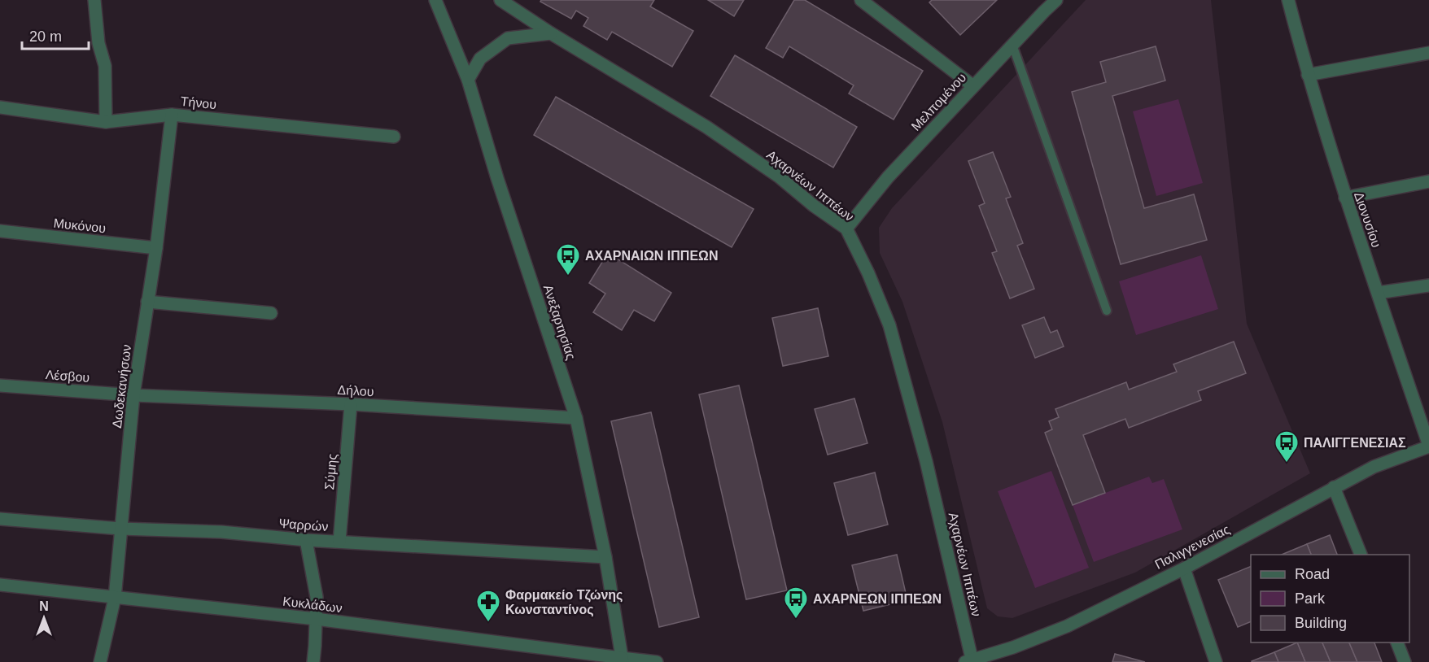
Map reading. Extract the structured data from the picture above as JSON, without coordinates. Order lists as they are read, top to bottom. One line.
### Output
{"streets":{"street":["Μελπομένου","Τήνου","Αχαρνέων Ιππέων","Διονυσίου","Μυκόνου","Ανεξαρτησίας","Λέσβου","Δωδεκανήσων","Δήλου","Σύμης","Ψαρρών","Παλιγγενεσίας","Κυκλάδων"]},"crossings":[["Μελπομένου","Αχαρνέων Ιππέων"],["Τήνου","Δωδεκανήσων"],["Αχαρνέων Ιππέων","Παλιγγενεσίας"],["Διονυσίου","Παλιγγενεσίας"],["Μυκόνου","Δωδεκανήσων"],["Ανεξαρτησίας","Δήλου"],["Ανεξαρτησίας","Ψαρρών"],["Ανεξαρτησίας","Κυκλάδων"],["Λέσβου","Δωδεκανήσων"],["Λέσβου","Δήλου"],["Δωδεκανήσων","Δήλου"],["Δωδεκανήσων","Ψαρρών"],["Δωδεκανήσων","Κυκλάδων"],["Δήλου","Σύμης"],["Σύμης","Ψαρρών"]],"places":{"bus stop":["ΑΧΑΡΝΑΙΩΝ ΙΠΠΕΩΝ","ΠΑΛΙΓΓΕΝΕΣΙΑΣ","ΑΧΑΡΝΕΩΝ ΙΠΠΕΩΝ"],"pharmacy":["Φαρμακείο Τζώνης Κωνσταντίνος"]},"legend":["Road","Park","Building"],"scale_bar":"20 m","north":"top"}
